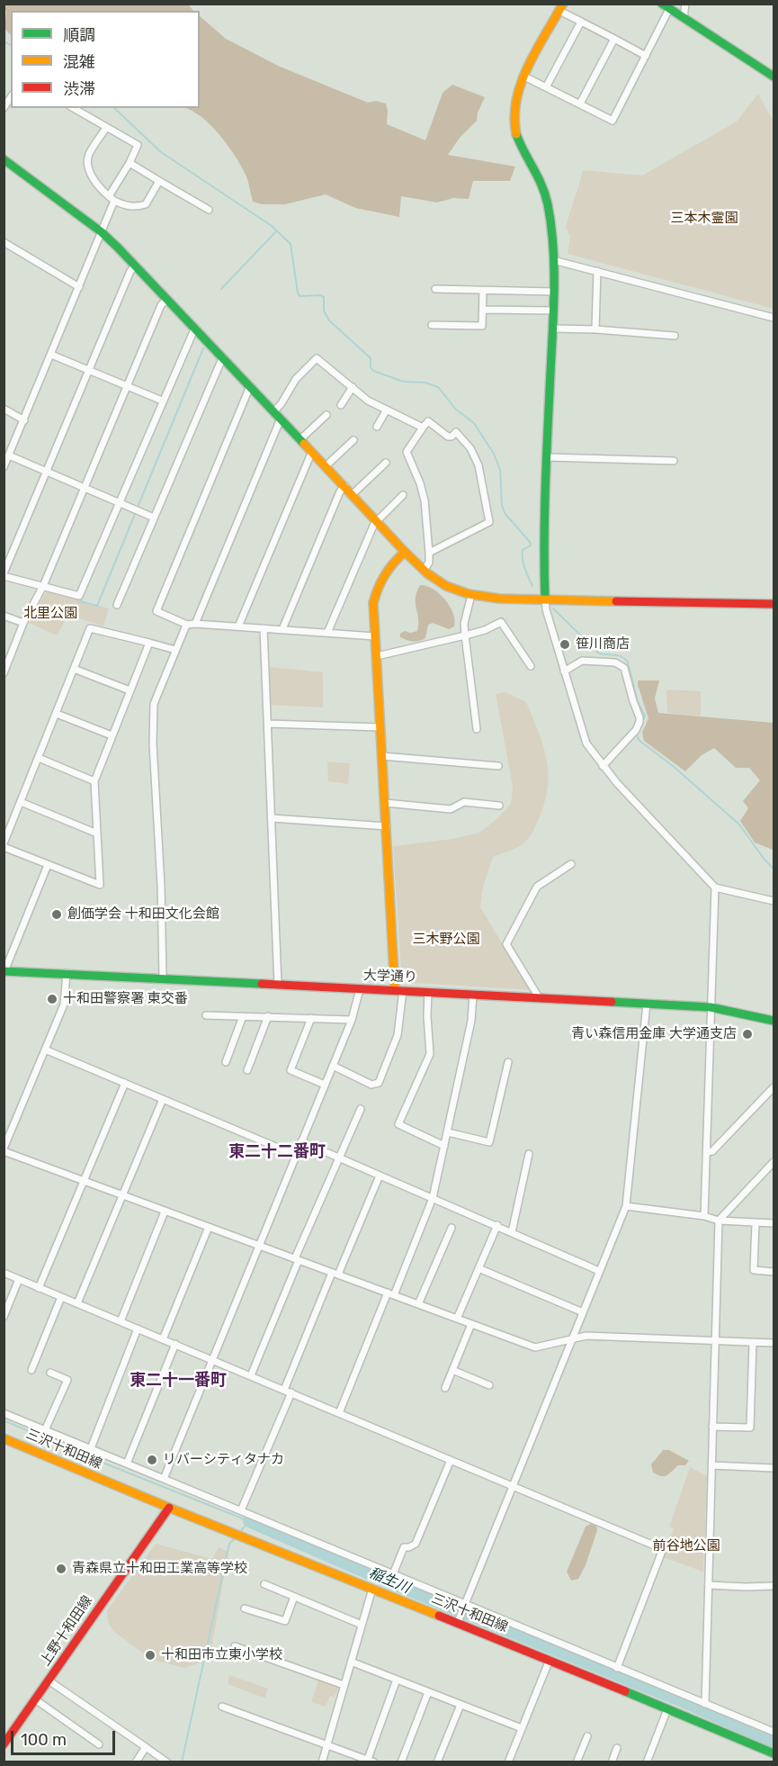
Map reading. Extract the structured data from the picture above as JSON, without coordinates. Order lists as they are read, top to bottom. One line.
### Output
{"streets":{"main road":["大学通り","三沢十和田線","上野十和田線"]},"crossings":[["三沢十和田線","上野十和田線"]],"districts":["東二十二番町","東二十一番町"],"water":["稲生川"],"parks":["三本木霊園","北里公園","三木野公園","前谷地公園"],"places":["笹川商店","創価学会 十和田文化会館","十和田警察署 東交番","青い森信用金庫 大学通支店","リバーシティタナカ","青森県立十和田工業高等学校","十和田市立東小学校"],"legend":["順調","混雑","渋滞"],"scale_bar":"100 m"}
